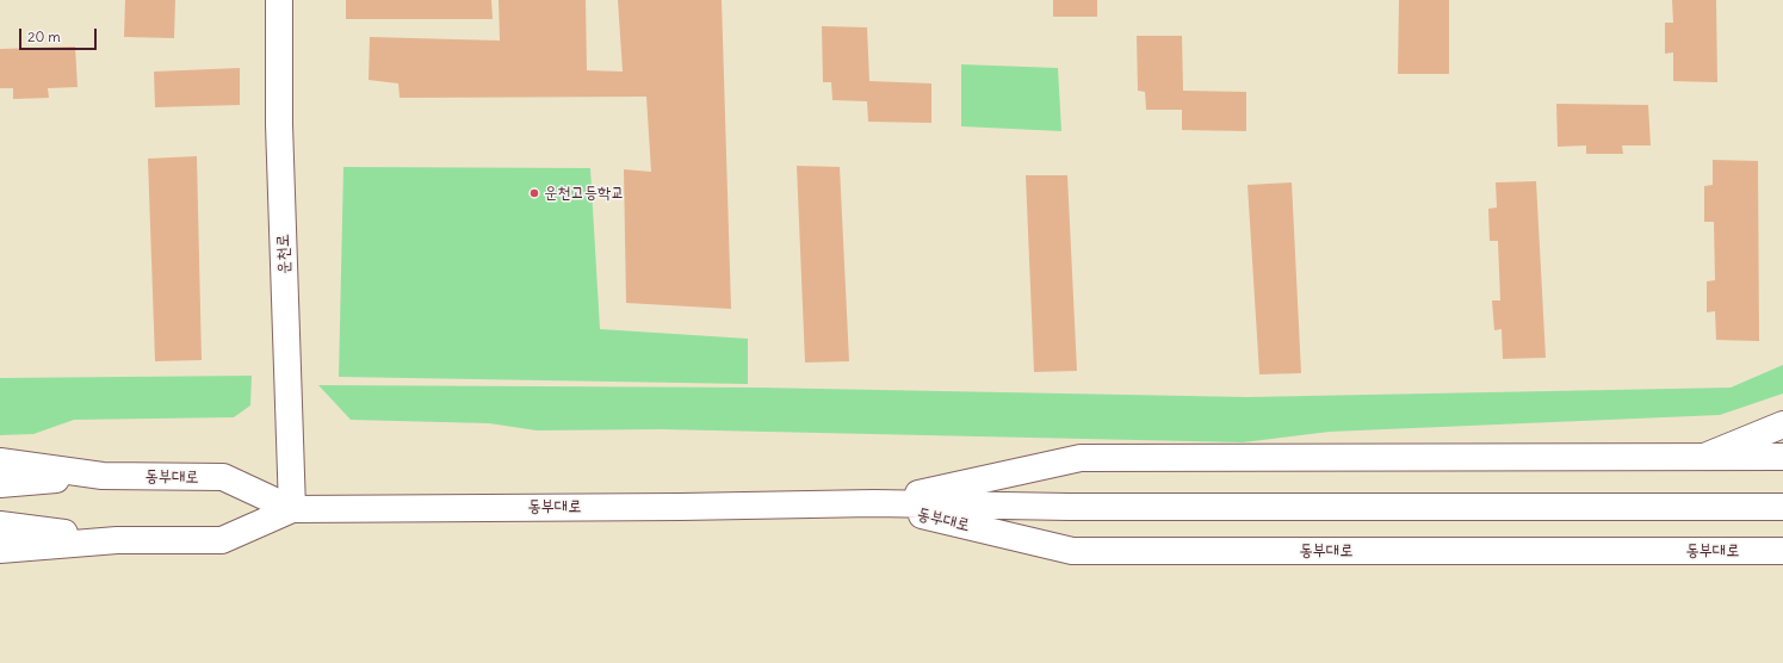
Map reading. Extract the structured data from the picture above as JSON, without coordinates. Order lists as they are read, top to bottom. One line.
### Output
{"streets":{"main road":["운천로","동부대로"]},"crossings":[["운천로","동부대로"]],"places":["운천고등학교"],"scale_bar":"20 m"}
